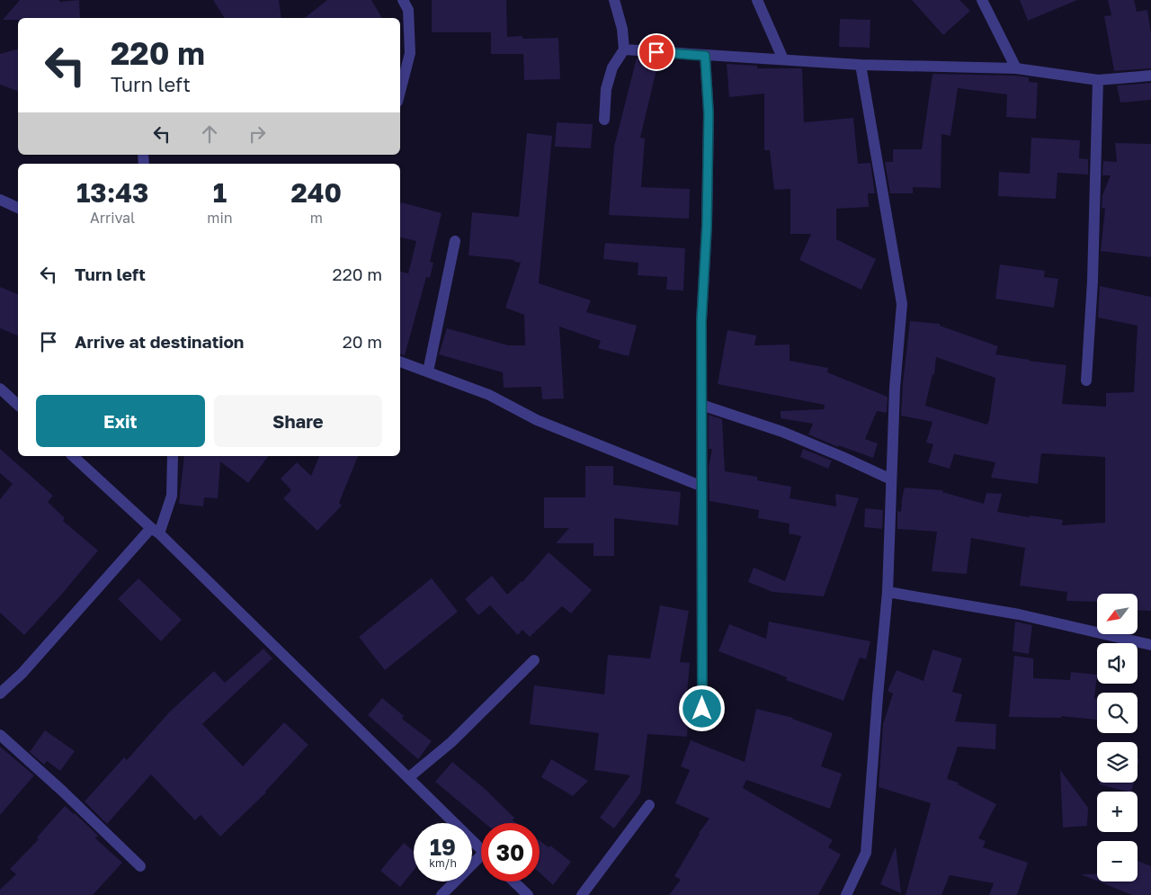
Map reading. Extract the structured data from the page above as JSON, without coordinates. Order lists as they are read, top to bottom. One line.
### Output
{"north":"bottom left","page":{"turn":["220 m","Turn left"],"eta":["13:43","Arrival","1","min","240","m"],"list":[{"name":"Turn left","value":"220 m"},{"name":"Arrive at destination","value":"20 m"}],"buttons":["Exit","Share"],"map_buttons":["+","−"],"speed":"19 km/h","limit":"30"}}
